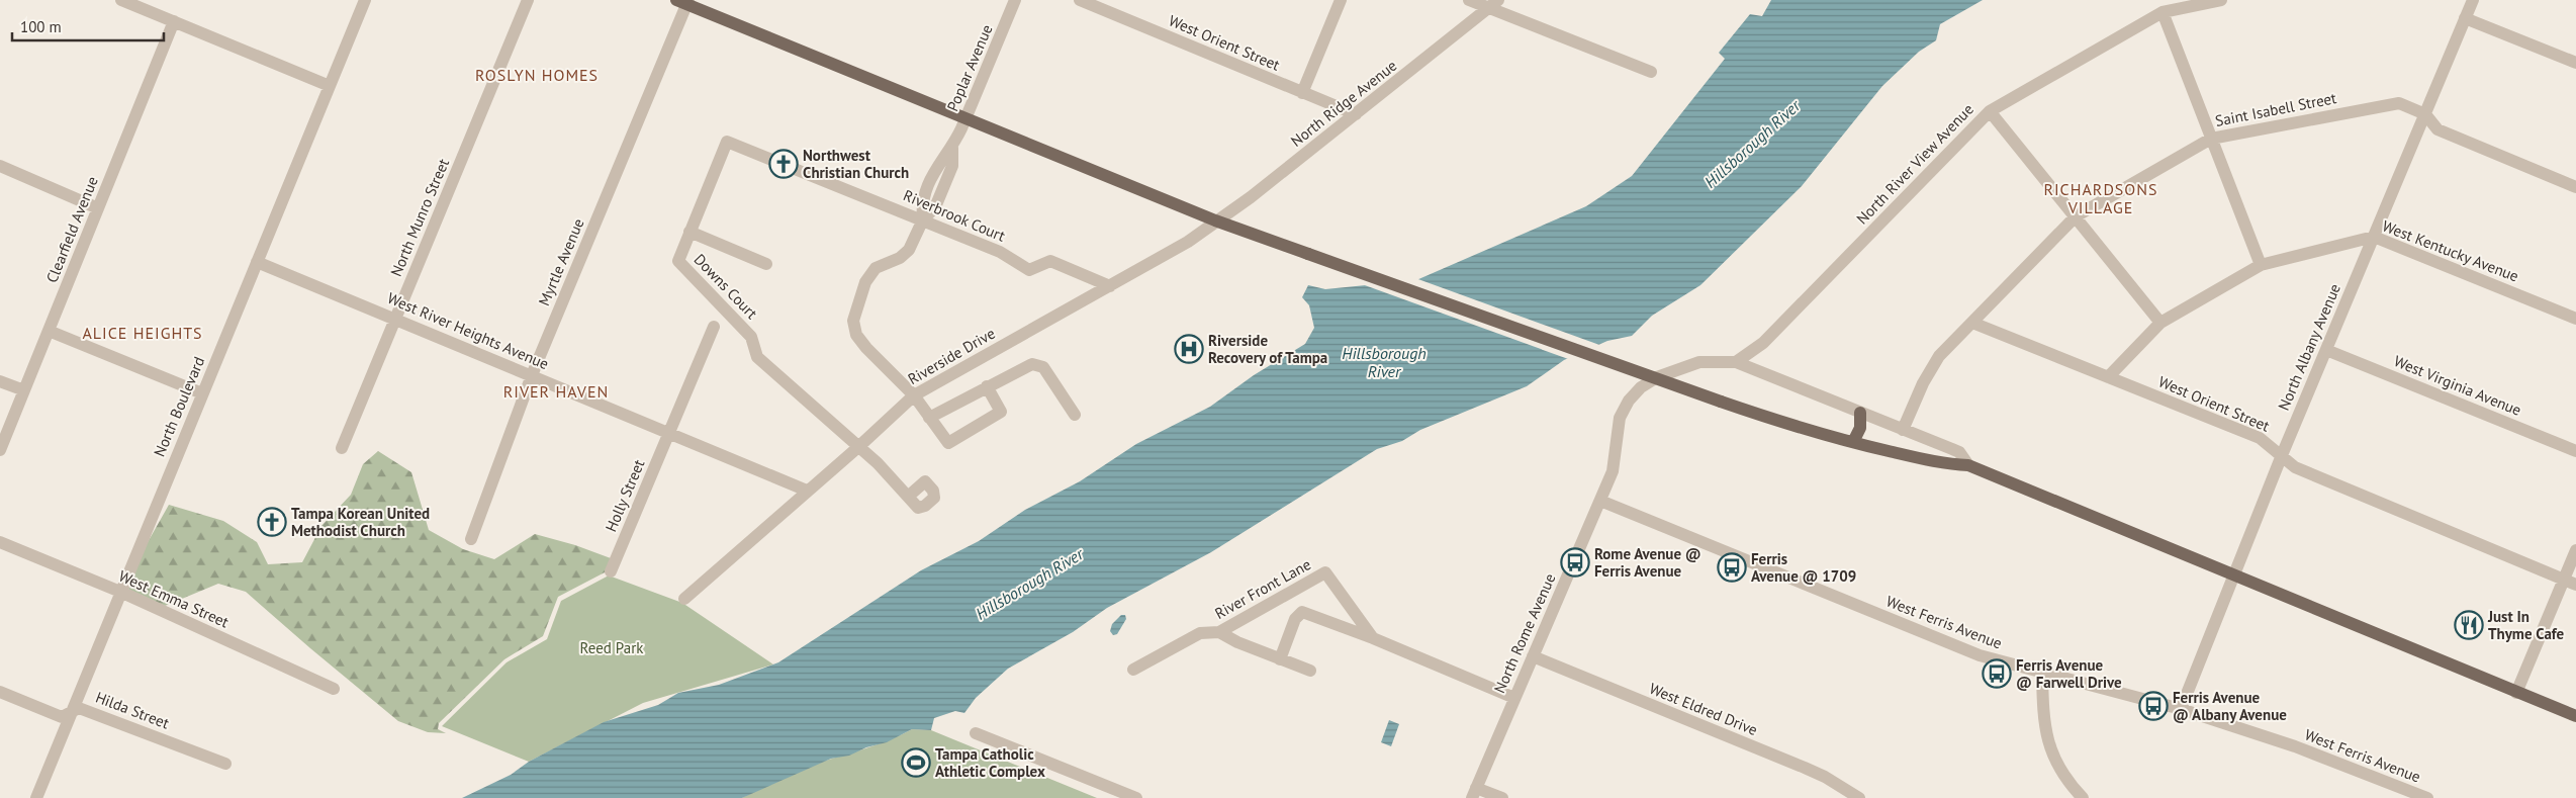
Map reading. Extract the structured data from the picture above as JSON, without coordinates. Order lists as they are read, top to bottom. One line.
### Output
{"streets":{"street":["West Orient Street","Poplar Avenue","North Ridge Avenue","Saint Isabell Street","North River View Avenue","Riverbrook Court","North Munro Street","Clearfield Avenue","West Kentucky Avenue","Myrtle Avenue","Downs Court","West River Heights Avenue","North Albany Avenue","Riverside Drive","West Virginia Avenue","North Boulevard","Holly Street","River Front Lane","West Emma Street","West Ferris Avenue","North Rome Avenue","West Eldred Drive","Hilda Street"]},"crossings":[["West Orient Street","North Ridge Avenue"],["West Orient Street","Saint Isabell Street"],["West Orient Street","West Kentucky Avenue"],["West Orient Street","North Albany Avenue"],["Poplar Avenue","Riverbrook Court"],["Poplar Avenue","Riverside Drive"],["North Ridge Avenue","Riverside Drive"],["Saint Isabell Street","North Albany Avenue"],["North River View Avenue","North Rome Avenue"],["Riverbrook Court","Downs Court"],["Riverbrook Court","Riverside Drive"],["North Munro Street","West River Heights Avenue"],["West Kentucky Avenue","North Albany Avenue"],["Myrtle Avenue","West River Heights Avenue"],["Downs Court","Riverside Drive"],["West River Heights Avenue","Riverside Drive"],["West River Heights Avenue","North Boulevard"],["West River Heights Avenue","Holly Street"],["North Albany Avenue","West Virginia Avenue"],["North Albany Avenue","West Ferris Avenue"],["North Boulevard","West Emma Street"],["North Boulevard","Hilda Street"],["West Ferris Avenue","North Rome Avenue"],["North Rome Avenue","West Eldred Drive"]],"districts":["ROSLYN HOMES","RICHARDSONS VILLAGE","ALICE HEIGHTS","RIVER HAVEN"],"water":["Hillsborough River"],"parks":["Reed Park"],"places":{"church":["Northwest Christian Church","Tampa Korean United Methodist Church"],"hospital":["Riverside Recovery of Tampa"],"bus stop":["Rome Avenue @ Ferris Avenue","Ferris Avenue @ 1709","Ferris Avenue @ Farwell Drive","Ferris Avenue @ Albany Avenue"],"restaurant":["Just In Thyme Cafe"],"sports":["Tampa Catholic Athletic Complex"]},"scale_bar":"100 m"}
